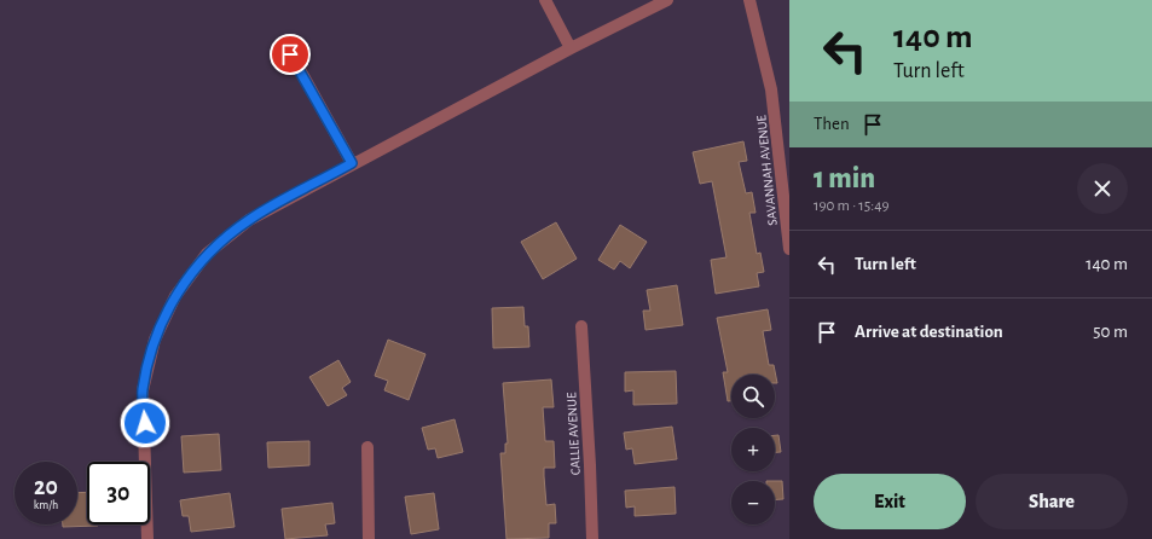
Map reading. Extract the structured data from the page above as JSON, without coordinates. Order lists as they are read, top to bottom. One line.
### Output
{"streets":{"street":["SAVANNAH AVENUE","CALLIE AVENUE"]},"page":{"turn":["140 m","Turn left"],"then":"Then","heading":["1 min","190 m · 15:49"],"list":[{"name":"Turn left","value":"140 m"},{"name":"Arrive at destination","value":"50 m"}],"map_buttons":["+","−"],"speed":"20 km/h","limit":"30","buttons":["Exit","Share"]}}
